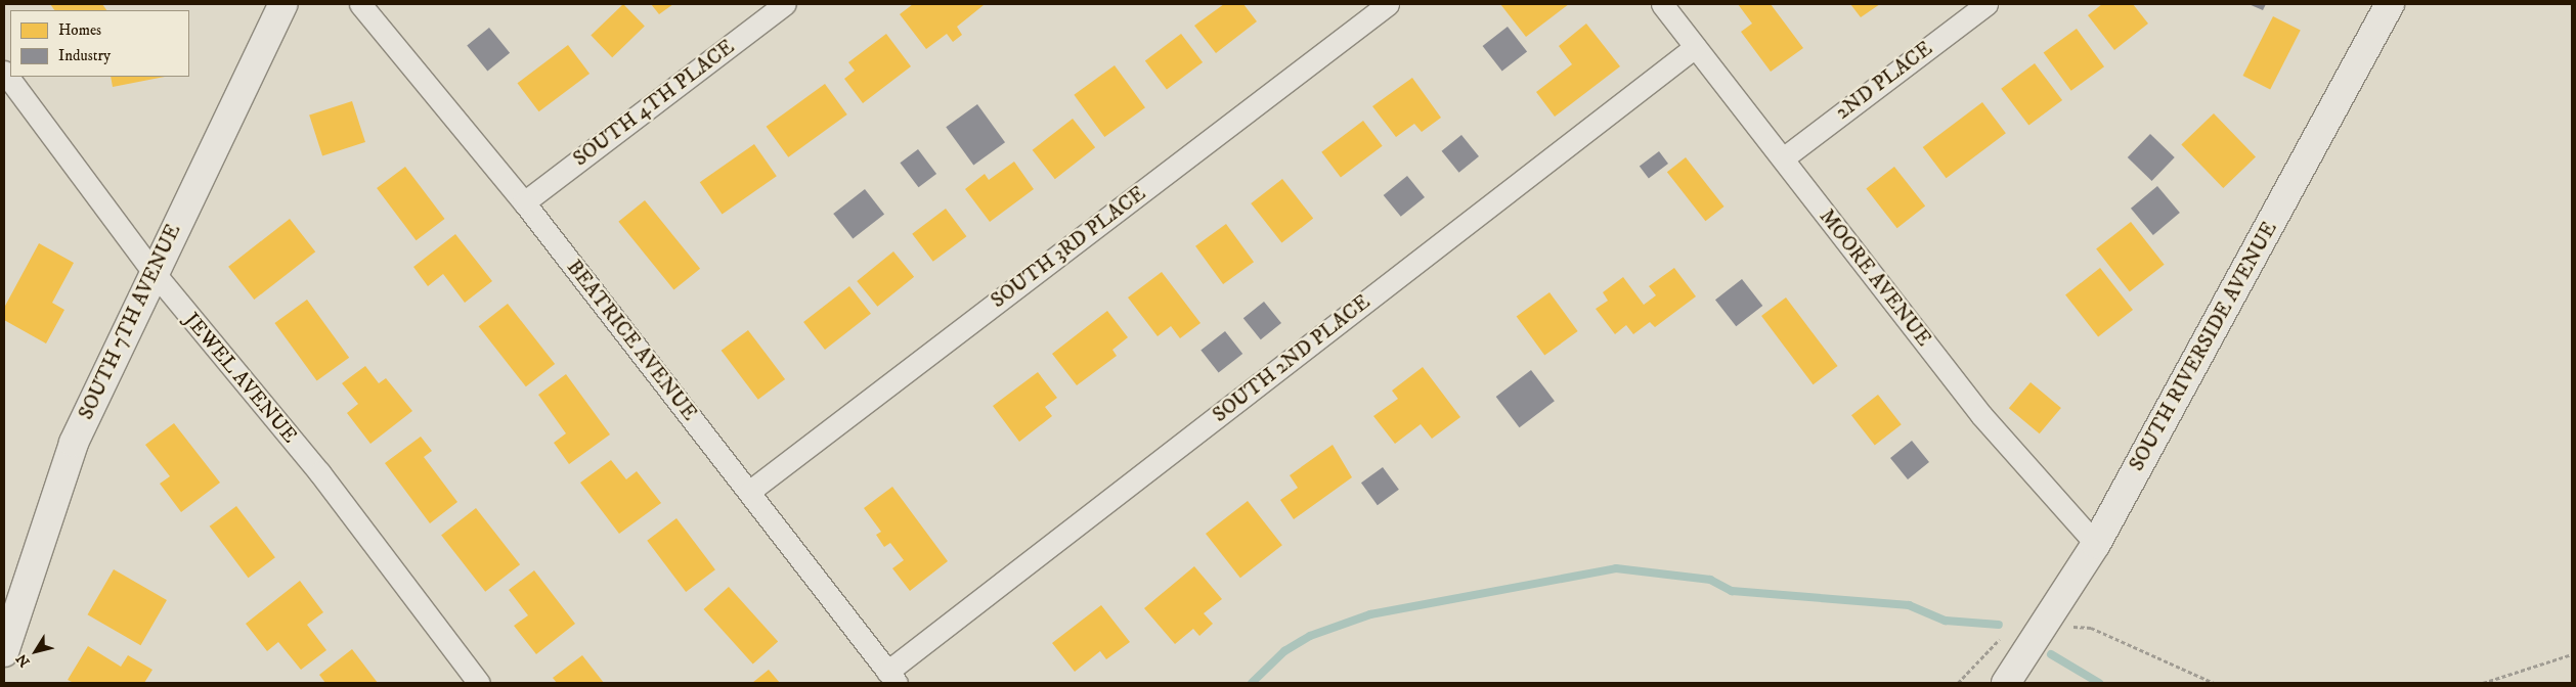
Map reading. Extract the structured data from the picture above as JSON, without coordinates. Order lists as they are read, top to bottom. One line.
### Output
{"streets":{"main road":["SOUTH 7TH AVENUE","SOUTH RIVERSIDE AVENUE"],"street":["2ND PLACE","SOUTH 4TH PLACE","SOUTH 3RD PLACE","MOORE AVENUE","BEATRICE AVENUE","SOUTH 2ND PLACE","JEWEL AVENUE"]},"crossings":[["2ND PLACE","MOORE AVENUE"],["SOUTH 4TH PLACE","BEATRICE AVENUE"],["SOUTH 3RD PLACE","BEATRICE AVENUE"],["MOORE AVENUE","SOUTH RIVERSIDE AVENUE"],["MOORE AVENUE","SOUTH 2ND PLACE"],["SOUTH 7TH AVENUE","JEWEL AVENUE"],["BEATRICE AVENUE","SOUTH 2ND PLACE"]],"legend":["Homes","Industry"],"north":"bottom left"}
